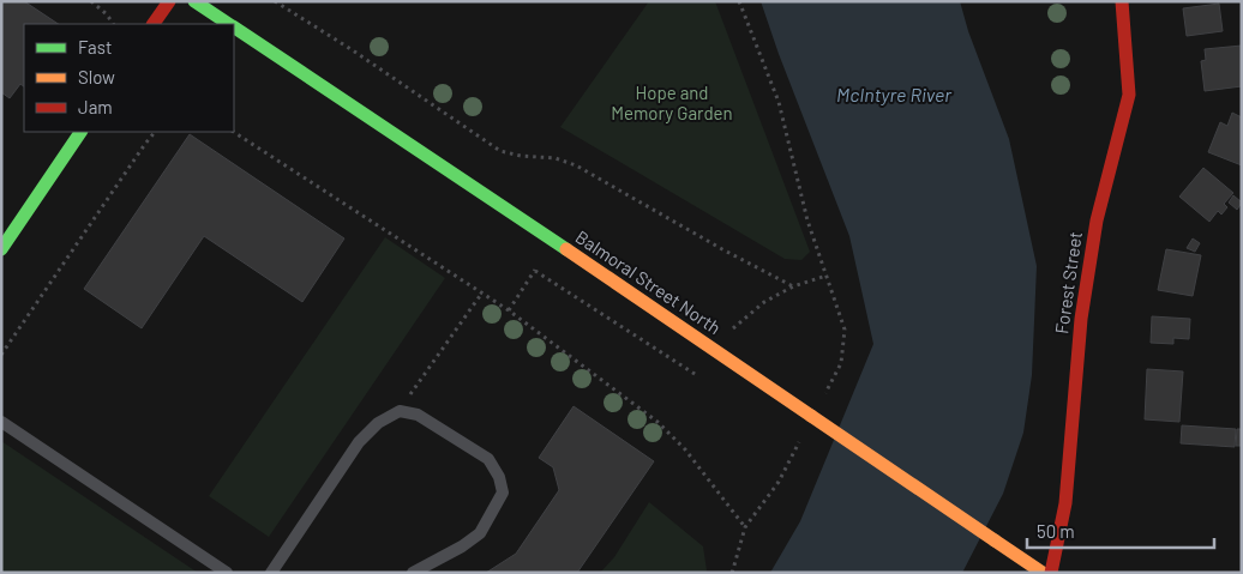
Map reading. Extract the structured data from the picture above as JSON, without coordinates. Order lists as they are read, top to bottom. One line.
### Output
{"streets":{"main road":["Balmoral Street North","Forest Street"]},"water":["McIntyre River"],"parks":["Hope and Memory Garden"],"legend":["Fast","Slow","Jam"],"scale_bar":"50 m"}
